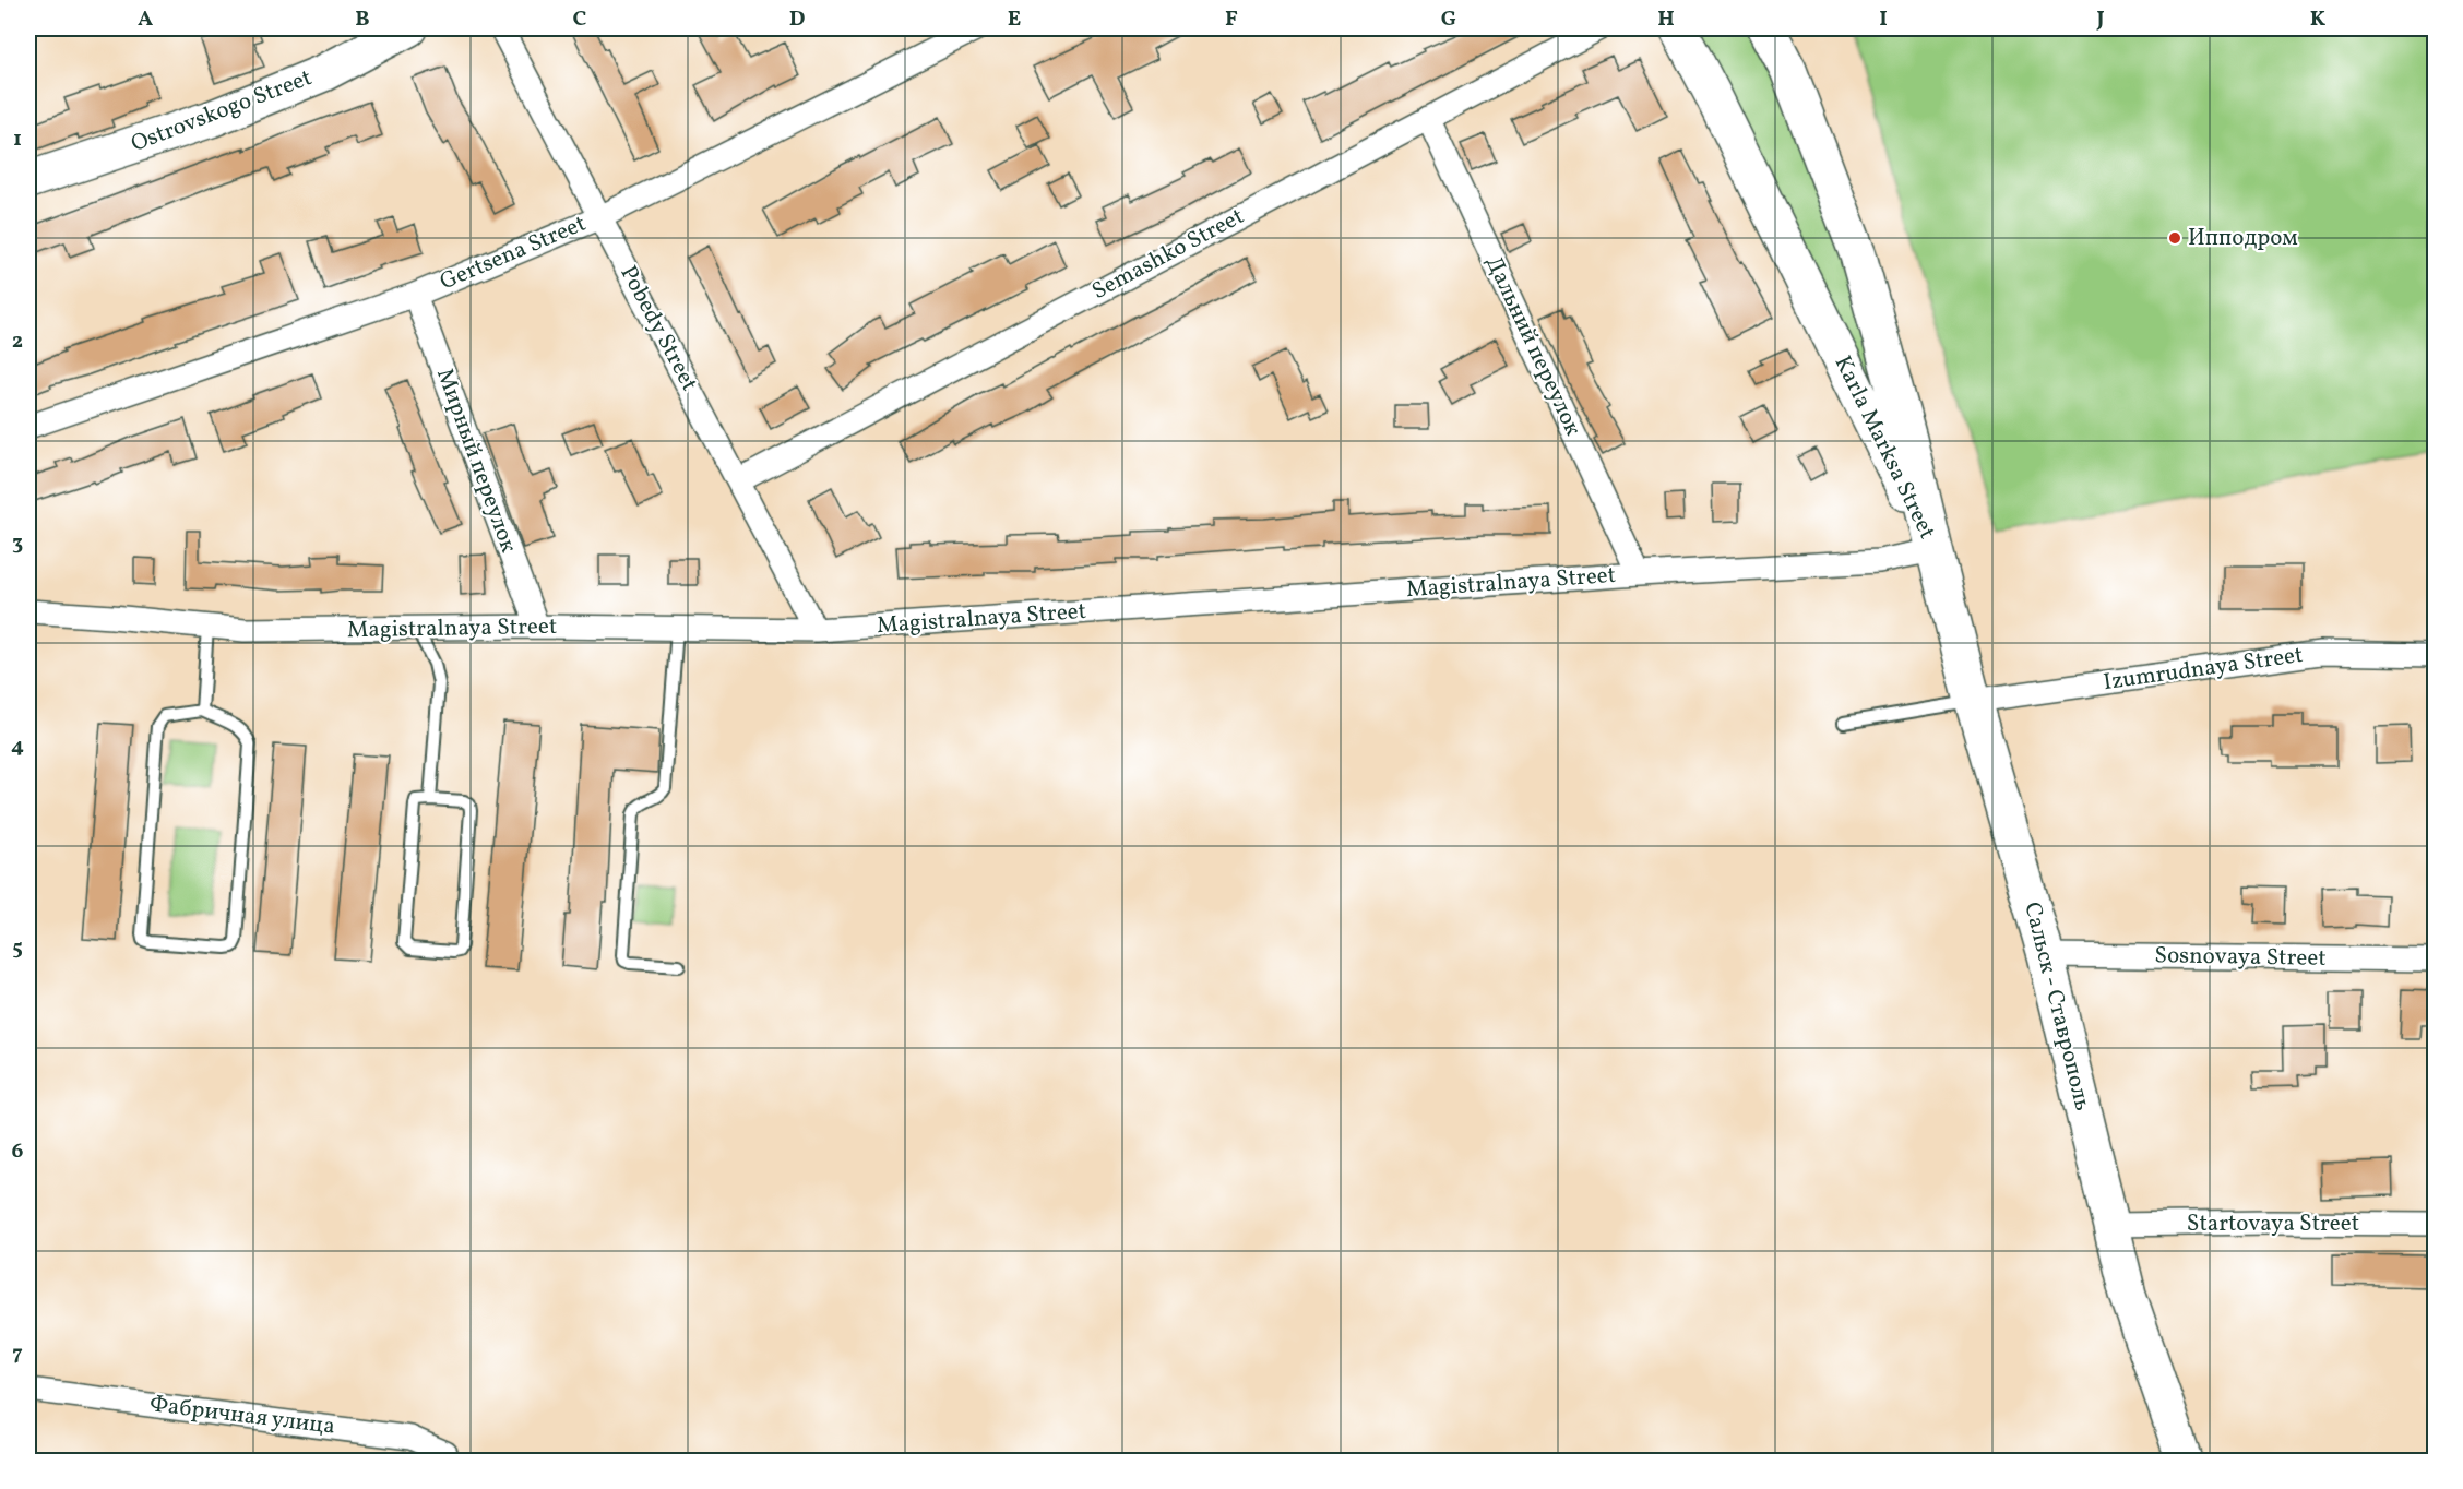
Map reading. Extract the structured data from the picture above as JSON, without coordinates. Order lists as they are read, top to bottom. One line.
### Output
{"streets":{"main road":["Ostrovskogo Street","Karla Marksa Street","Сальск - Ставрополь"],"street":["Gertsena Street","Semashko Street","Pobedy Street","Дальний переулок","Мирный переулок","Magistralnaya Street","Izumrudnaya Street","Sosnovaya Street","Startovaya Street","Фабричная улица"]},"crossings":[["Gertsena Street","Pobedy Street"],["Gertsena Street","Мирный переулок"],["Semashko Street","Pobedy Street"],["Semashko Street","Дальний переулок"],["Pobedy Street","Magistralnaya Street"],["Дальний переулок","Magistralnaya Street"],["Karla Marksa Street","Magistralnaya Street"],["Karla Marksa Street","Сальск - Ставрополь"],["Мирный переулок","Magistralnaya Street"],["Magistralnaya Street","Сальск - Ставрополь"],["Izumrudnaya Street","Сальск - Ставрополь"],["Sosnovaya Street","Сальск - Ставрополь"],["Сальск - Ставрополь","Startovaya Street"]],"places":["Ипподром"],"grid":{"columns":["A","B","C","D","E","F","G","H","I","J","K"],"rows":["1","2","3","4","5","6","7"]}}
